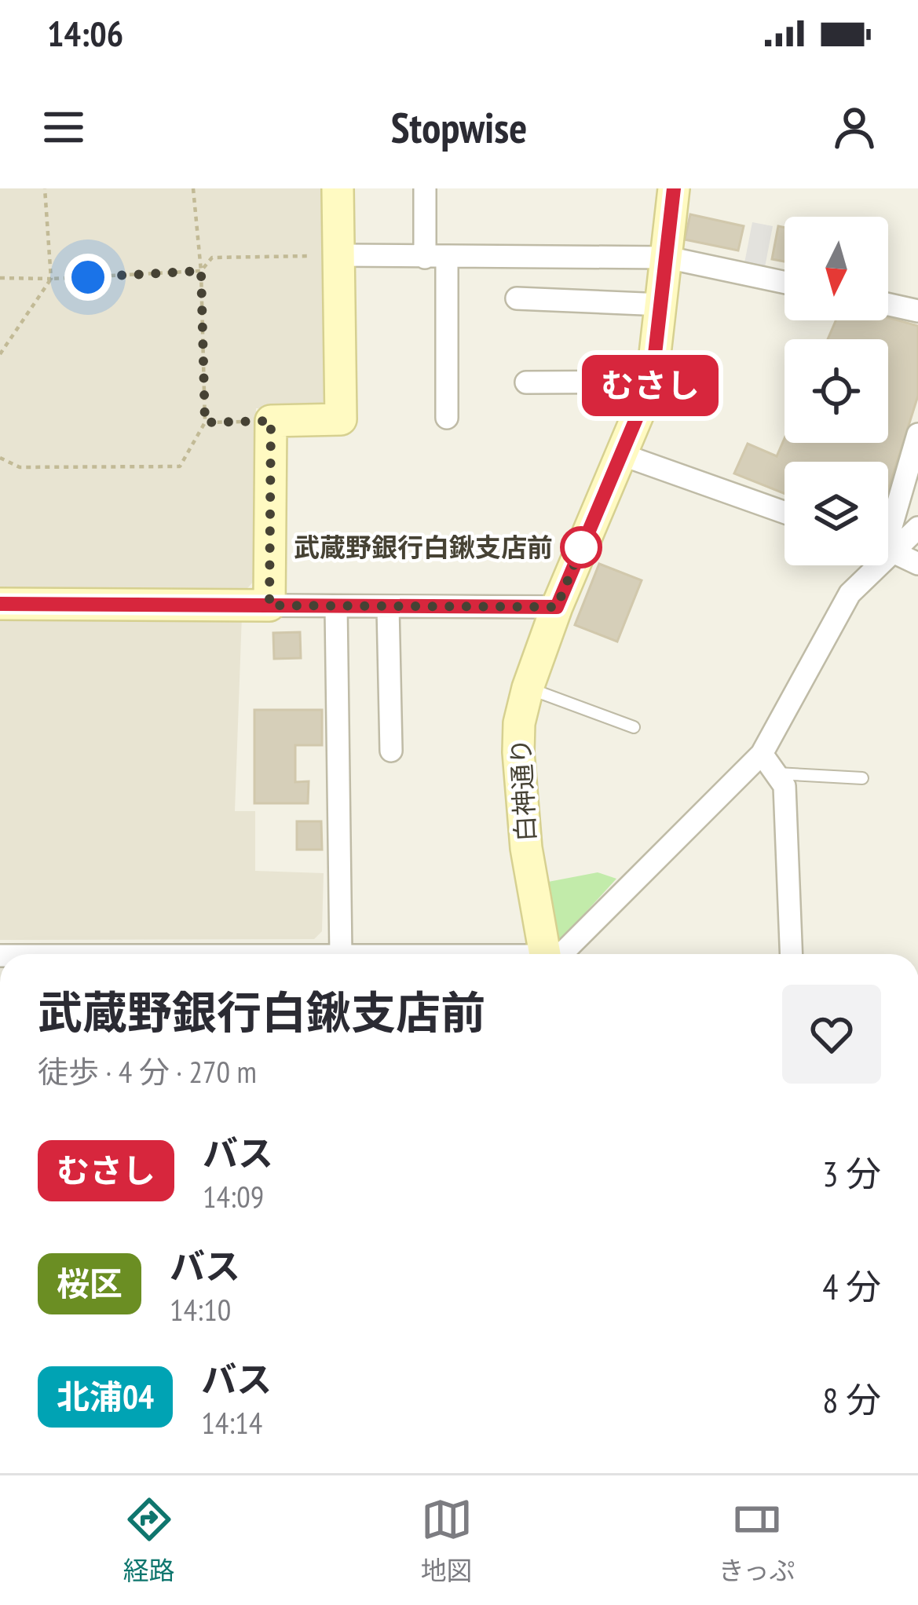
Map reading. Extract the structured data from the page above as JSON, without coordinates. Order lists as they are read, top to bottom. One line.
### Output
{"streets":{"street":["白神通り"]},"places":["武蔵野銀行白鍬支店前"],"lines":["bus line むさし"],"north":"bottom","page":{"status":"14:06","header":"Stopwise","on_map":"むさし","heading":["武蔵野銀行白鍬支店前","徒歩 · 4 分 · 270 m"],"list":[{"mark":"むさし","name":"バス","note":"14:09","value":"3 分"},{"mark":"桜区","name":"バス","note":"14:10","value":"4 分"},{"mark":"北浦04","name":"バス","note":"14:14","value":"8 分"}],"tabs":["経路","地図","きっぷ"]}}
